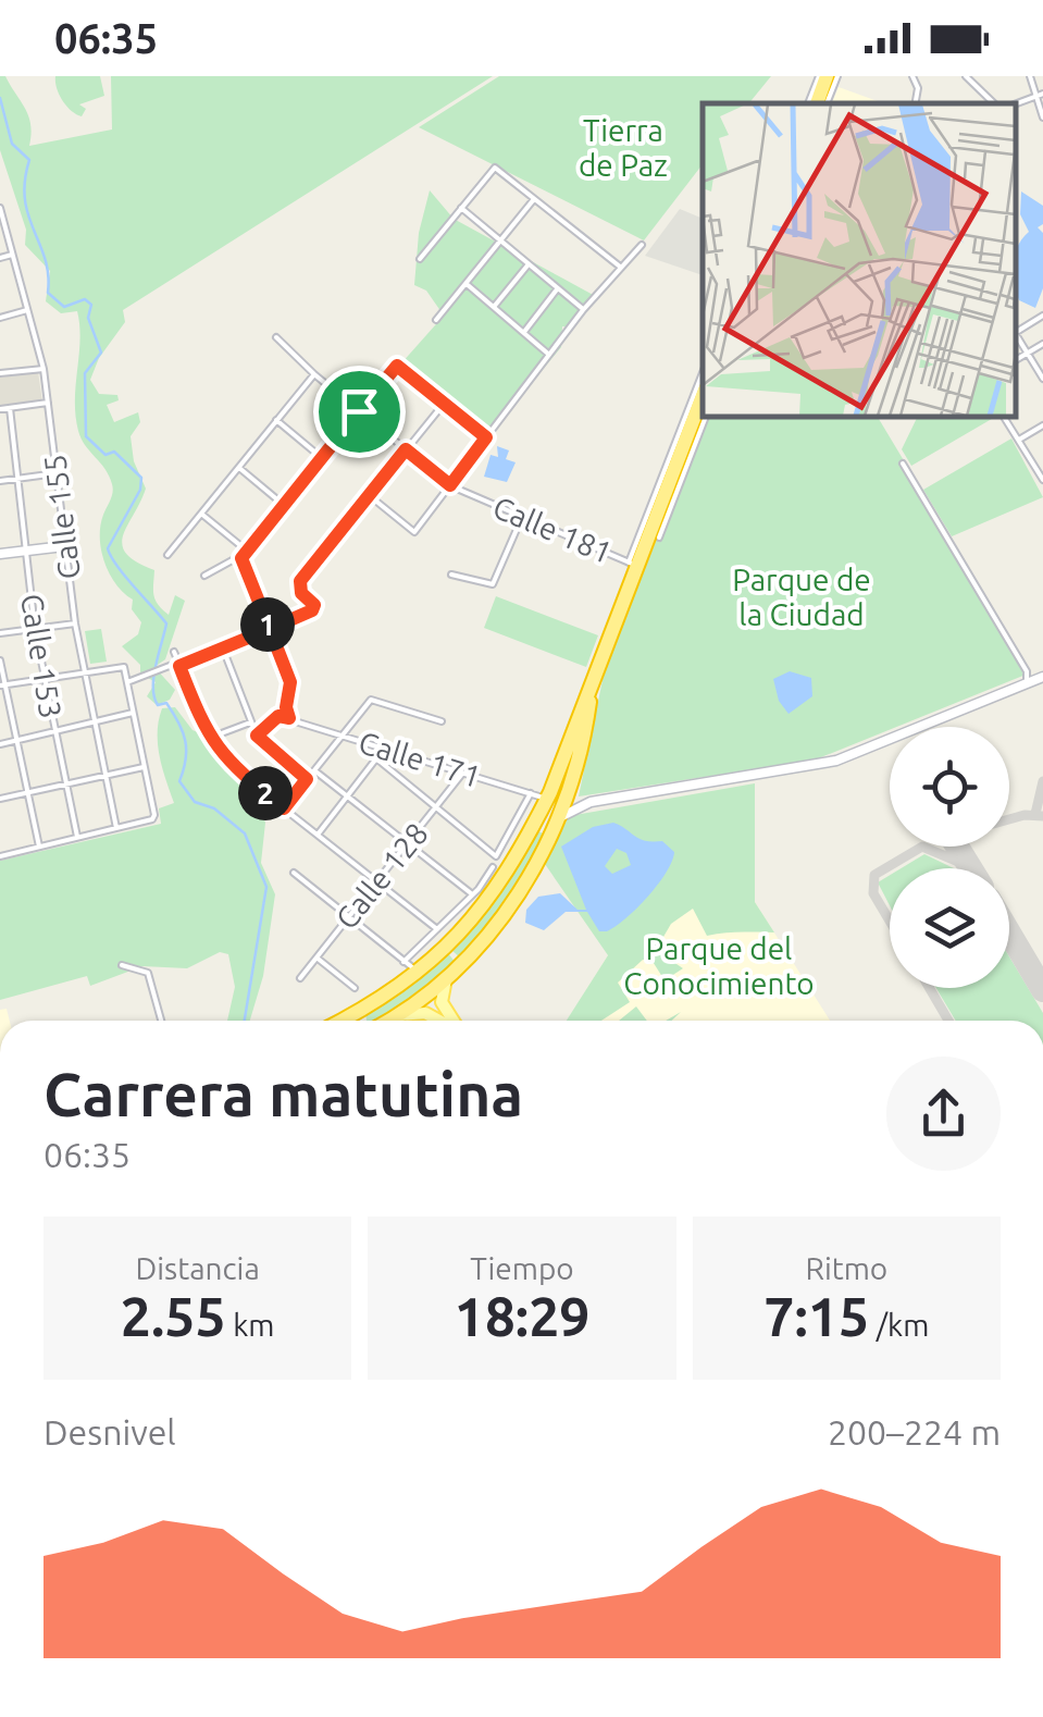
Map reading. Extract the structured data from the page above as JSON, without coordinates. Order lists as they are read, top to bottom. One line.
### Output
{"streets":{"street":["Calle 155","Calle 181","Calle 153","Calle 171","Calle 128"]},"crossings":[["Calle 171","Calle 128"]],"parks":["Tierra de Paz","Parque de la Ciudad","Parque del Conocimiento"],"page":{"status":"06:35","pins":["1","2"],"heading":["Carrera matutina","06:35"],"stats":[["Distancia","2.55 km"],["Tiempo","18:29"],["Ritmo","7:15 /km"]],"chart":["Desnivel","200–224 m"]}}
